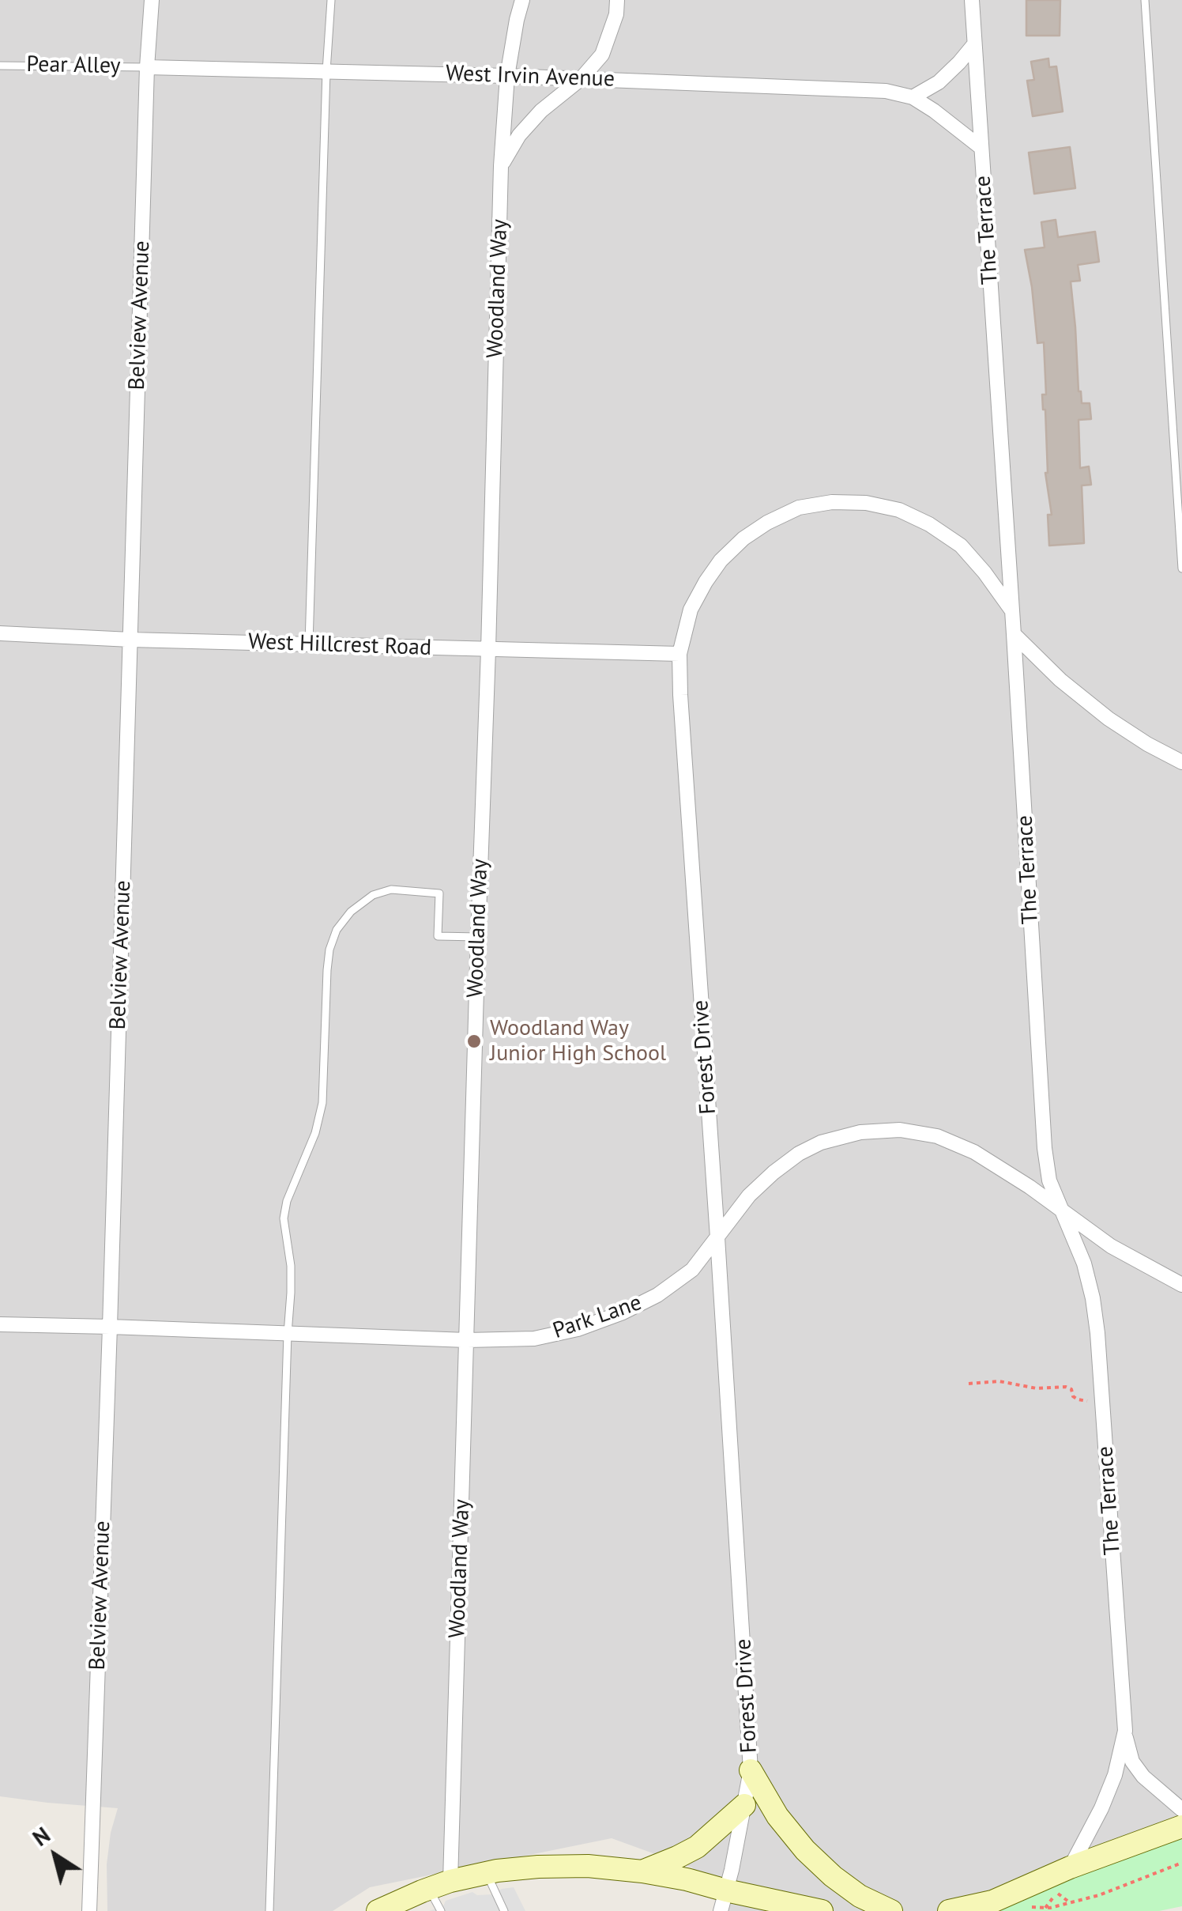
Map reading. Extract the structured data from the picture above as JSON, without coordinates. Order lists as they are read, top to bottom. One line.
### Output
{"streets":{"street":["West Irvin Avenue","The Terrace","Woodland Way","Belview Avenue","West Hillcrest Road","Forest Drive","Park Lane"],"lane":["Pear Alley"]},"crossings":[["Pear Alley","West Irvin Avenue"],["Pear Alley","Belview Avenue"],["West Irvin Avenue","The Terrace"],["West Irvin Avenue","Woodland Way"],["West Irvin Avenue","Belview Avenue"],["The Terrace","Forest Drive"],["The Terrace","Park Lane"],["Woodland Way","West Hillcrest Road"],["Woodland Way","Park Lane"],["Belview Avenue","West Hillcrest Road"],["Belview Avenue","Park Lane"],["West Hillcrest Road","Forest Drive"],["Forest Drive","Park Lane"]],"places":["Woodland Way Junior High School"],"north":"top left"}
